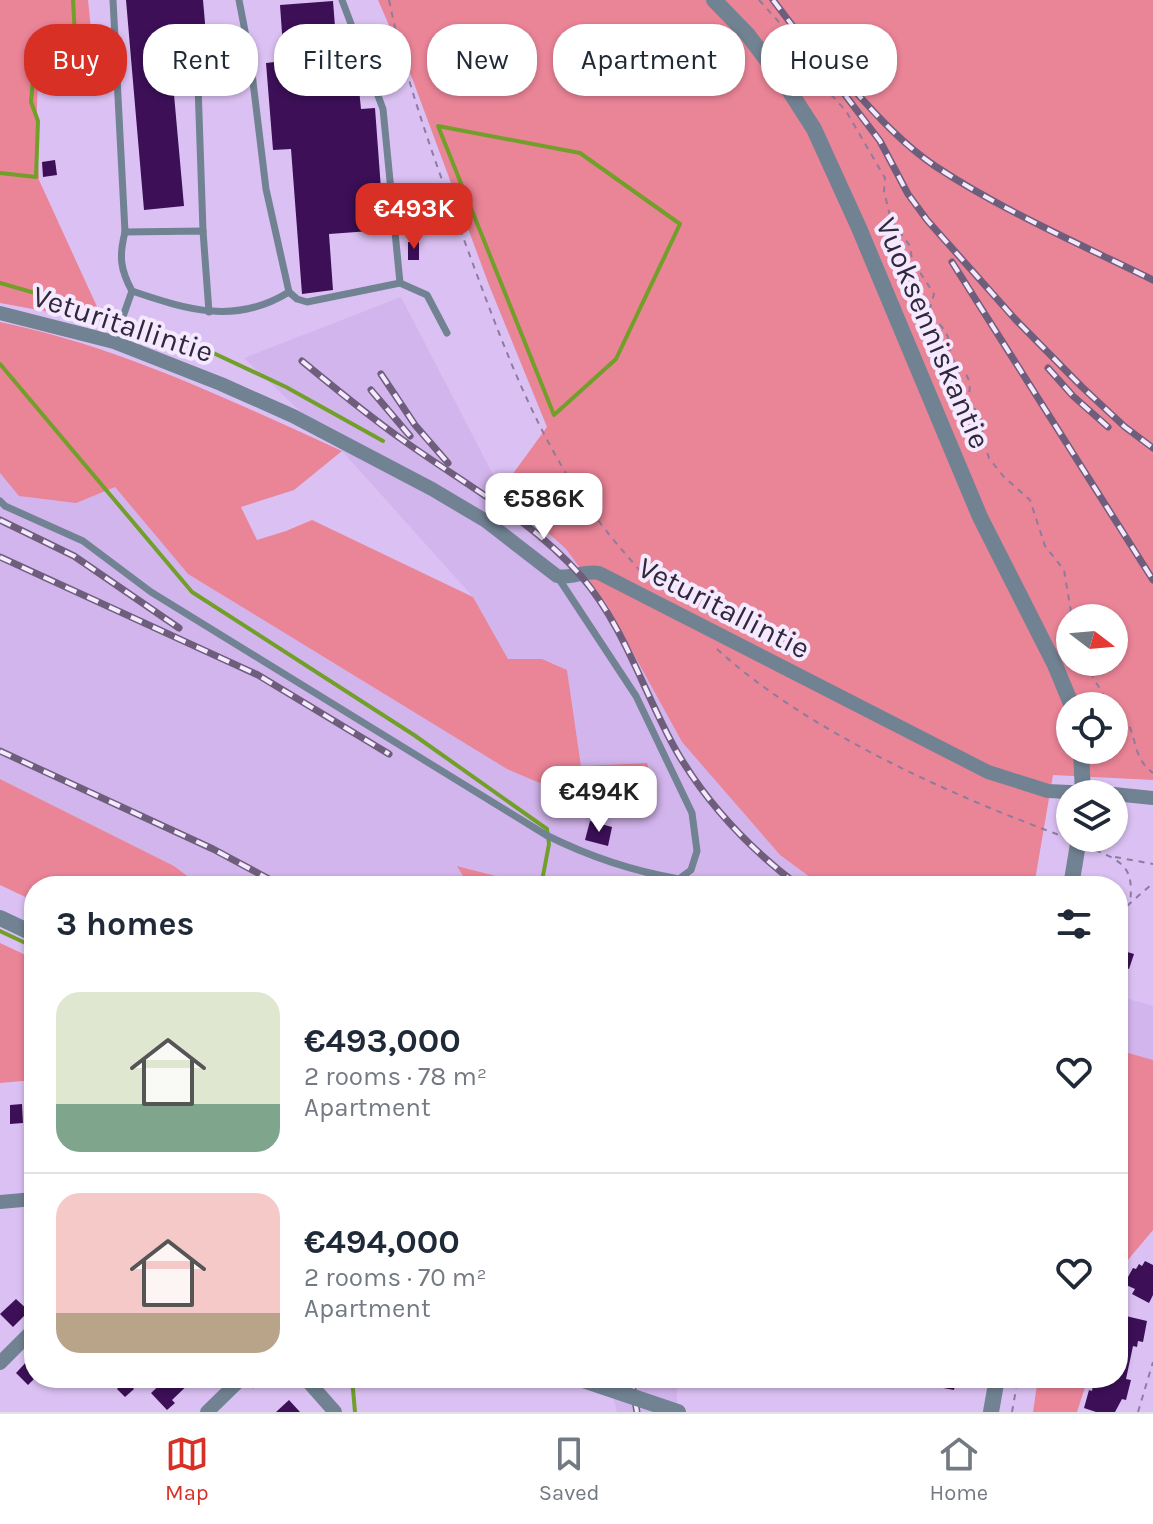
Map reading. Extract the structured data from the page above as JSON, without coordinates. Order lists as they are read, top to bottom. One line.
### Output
{"streets":{"street":["Veturitallintie","Vuoksenniskantie"]},"north":"right","page":{"chip":["Buy","Rent","Filters","New","Apartment","House"],"price":["€493K","€586K","€494K"],"heading":"3 homes","list":[{"name":"€493,000","note":"2 rooms · 78 m² · Apartment"},{"name":"€494,000","note":"2 rooms · 70 m² · Apartment"}],"tabs":["Map","Saved","Home"]}}
